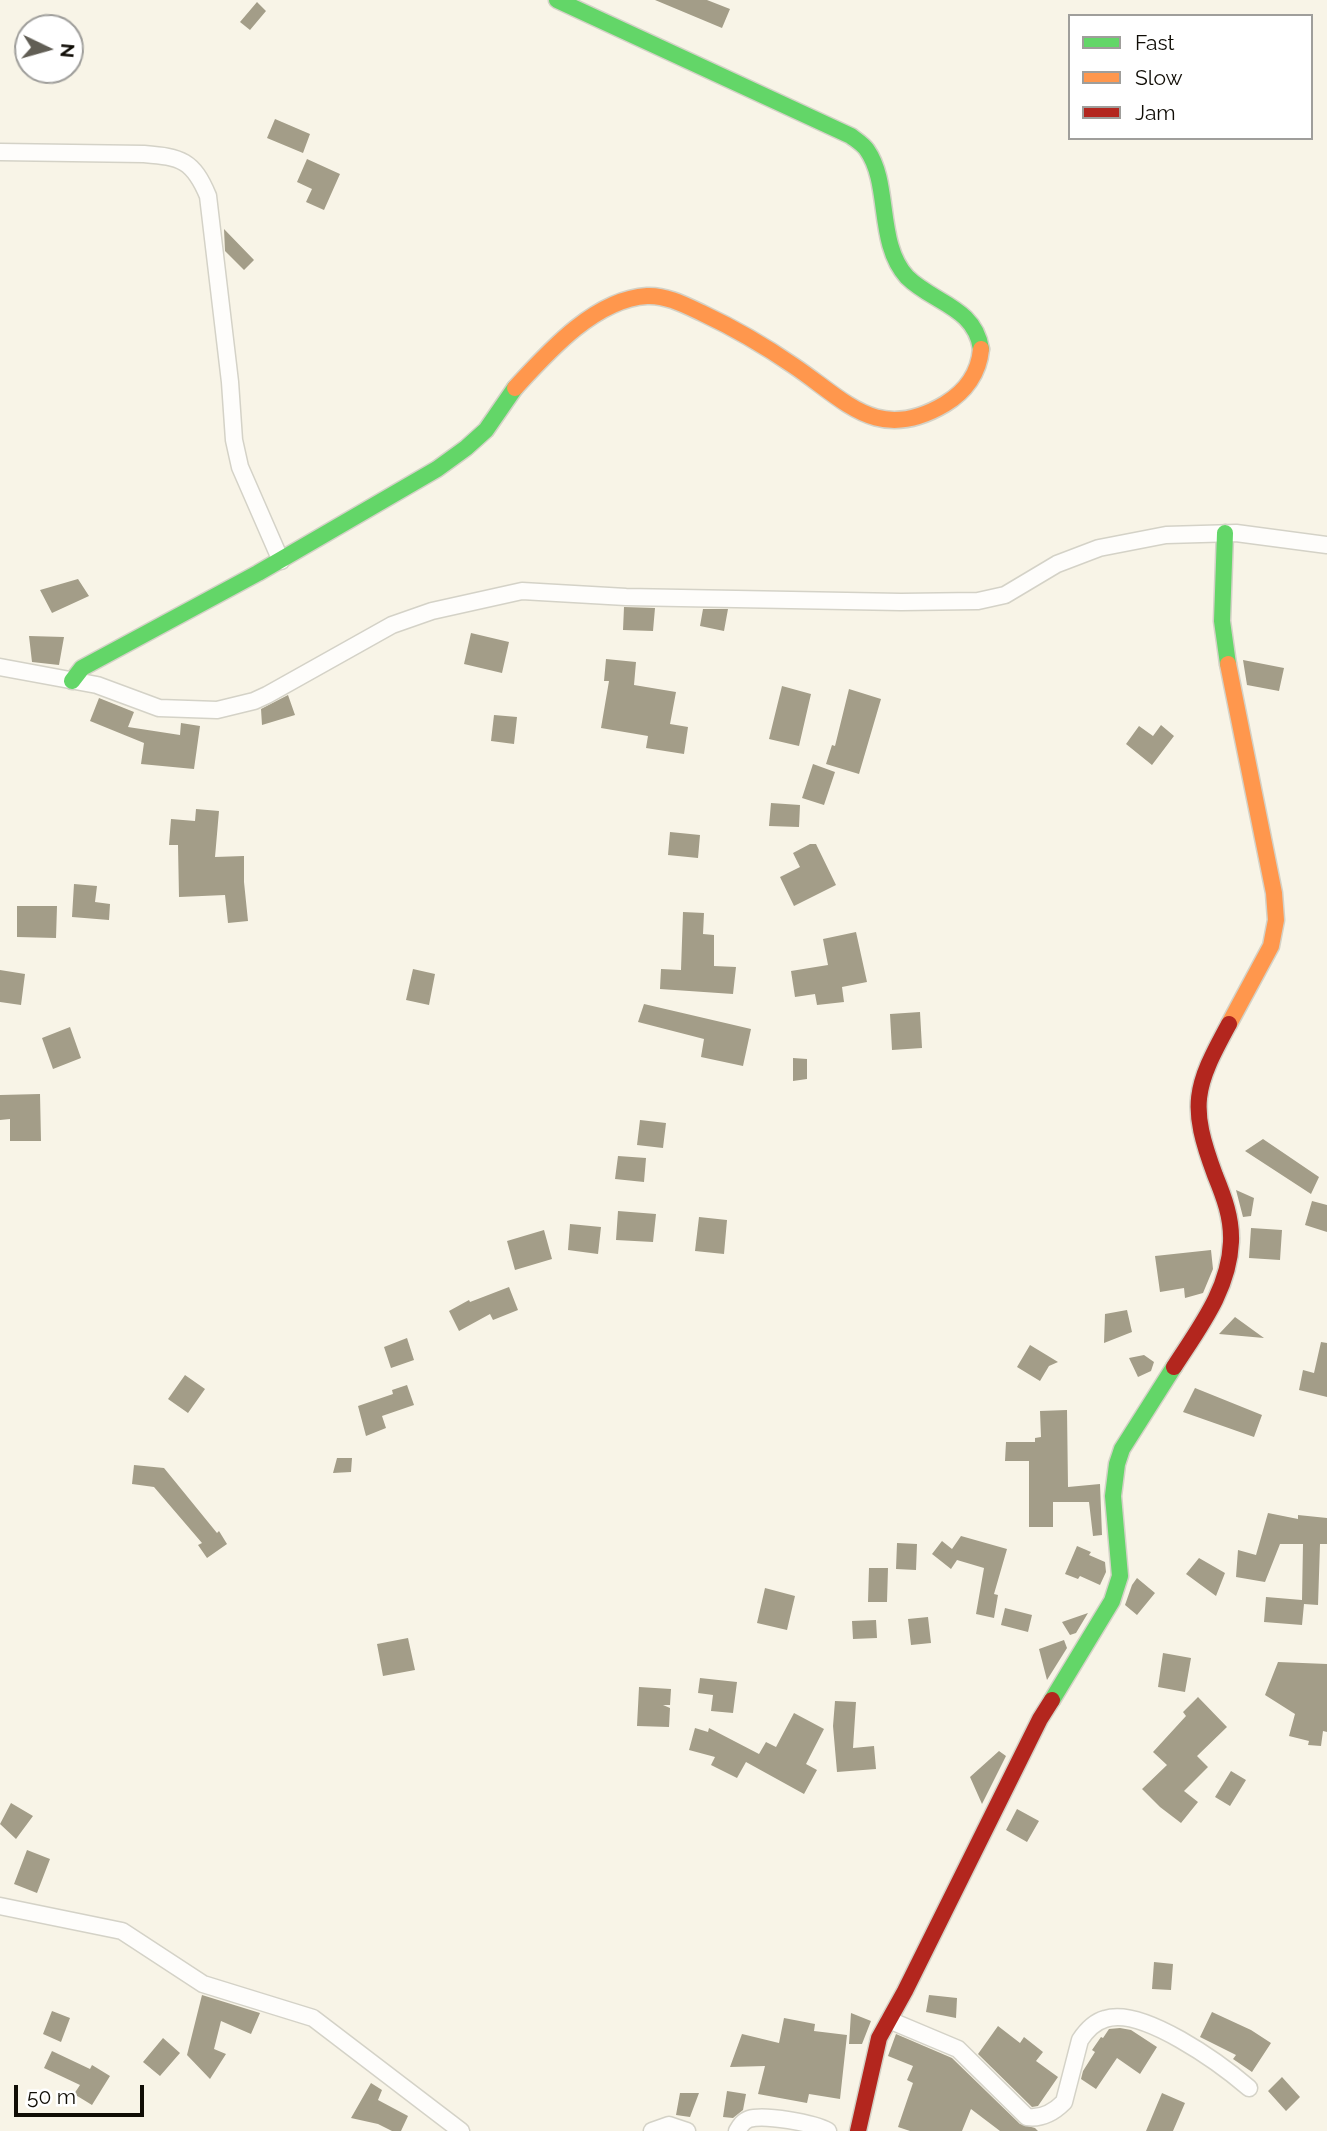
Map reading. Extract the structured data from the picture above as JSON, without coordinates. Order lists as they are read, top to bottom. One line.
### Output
{"legend":["Fast","Slow","Jam"],"scale_bar":"50 m","north":"right"}
